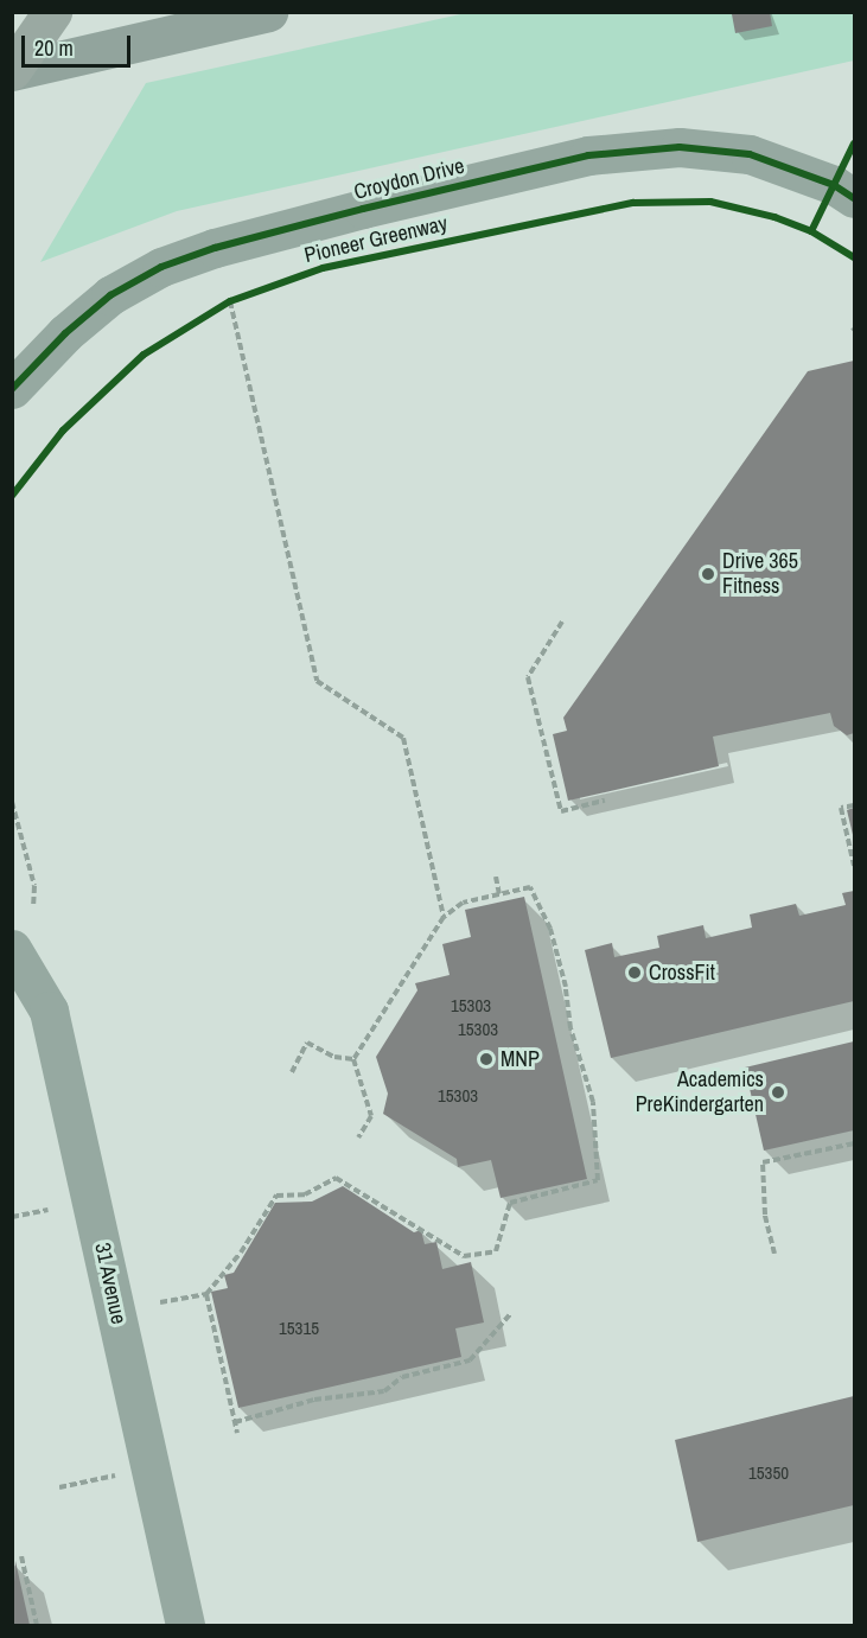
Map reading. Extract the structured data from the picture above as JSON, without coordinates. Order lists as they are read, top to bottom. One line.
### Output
{"streets":{"street":["Croydon Drive","31 Avenue"],"cycle path":["Pioneer Greenway"]},"places":["Drive 365 Fitness","CrossFit","MNP","Academics PreKindergarten"],"house_numbers":["15303","15303","15303","15315","15350"],"scale_bar":"20 m"}
